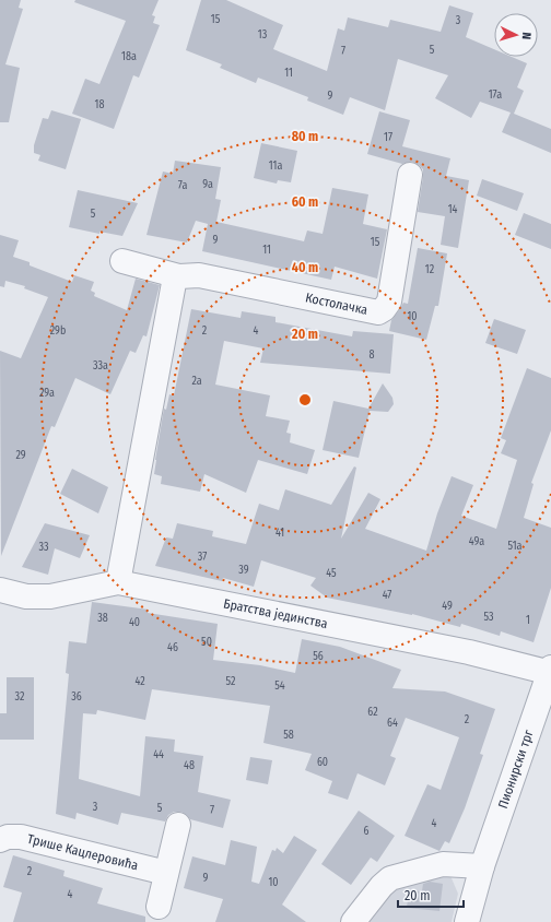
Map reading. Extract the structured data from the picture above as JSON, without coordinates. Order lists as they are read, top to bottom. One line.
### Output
{"streets":{"street":["Костолачка","Братства јединства","Пионирски трг","Трише Кацлеровића"]},"crossings":[["Братства јединства","Пионирски трг"]],"house_numbers":["15","3","13","5","7","18a","11","17a","9","18","17","11a","9a","7a","14","5","9","15","11","12","10","29b","2","4","8","33a","2a","29a","29","41","49a","51a","33","37","39","45","47","49","53","38","1","40","50","46","56","42","52","54","32","36","62","2","64","58","44","60","48","3","5","7","4","6","2","9","10","4"],"scale_bar":"20 m","north":"right","rings":["80 m","60 m","40 m","20 m"]}
